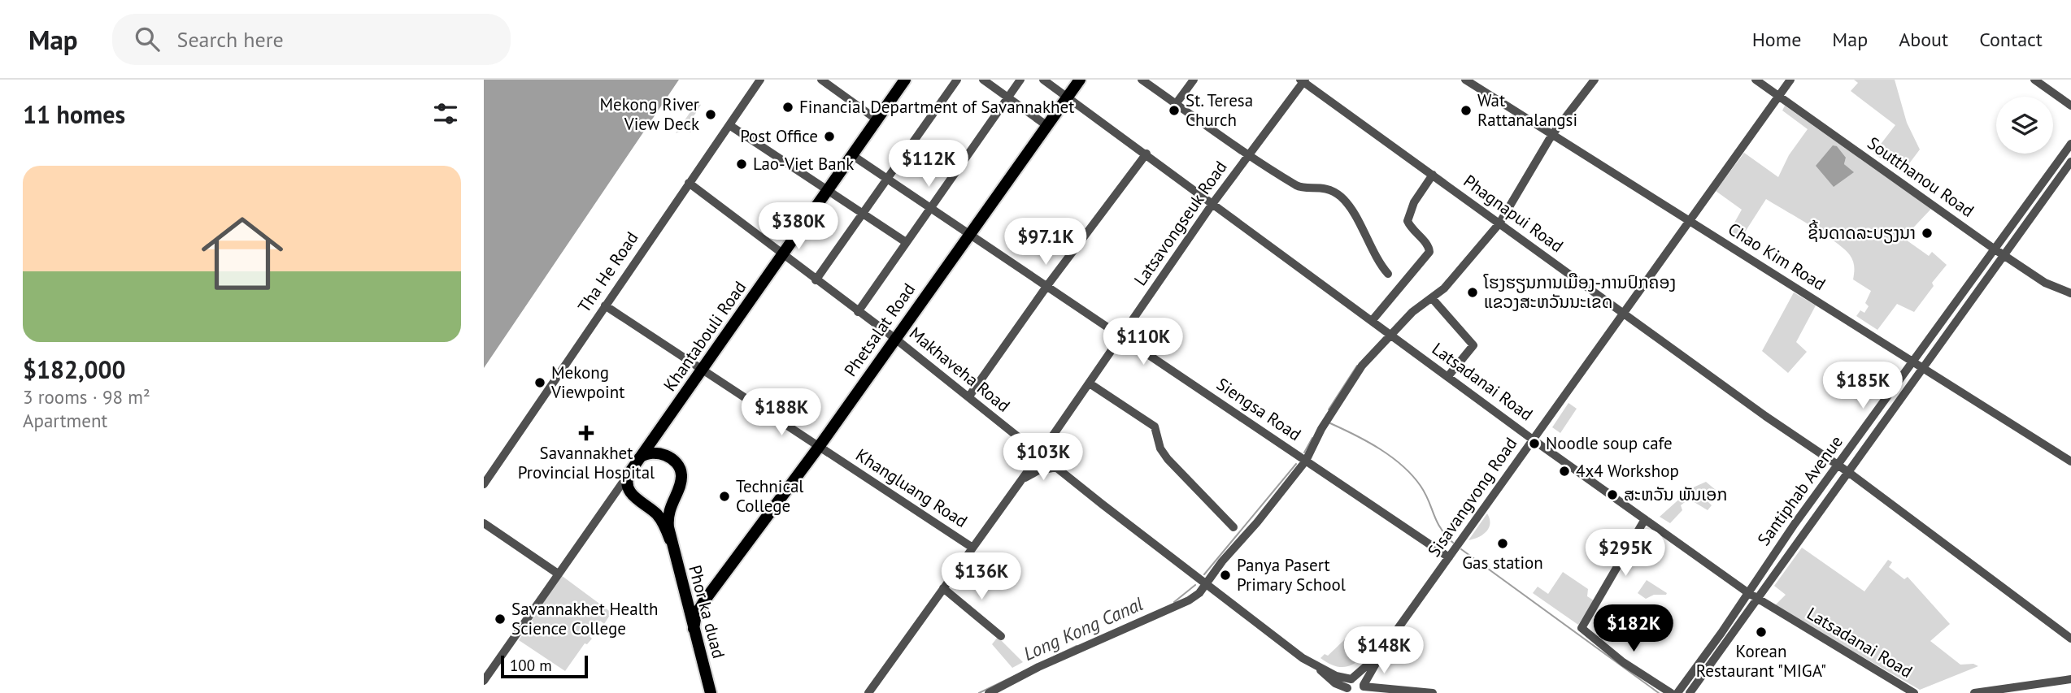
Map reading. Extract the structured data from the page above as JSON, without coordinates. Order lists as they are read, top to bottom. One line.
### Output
{"streets":{"main road":["Phetsalat Road","Khantabouli Road","Phor ka duad"],"street":["Soutthanou Road","Phagnapui Road","Latsavongseuk Road","Chao Kim Road","Tha He Road","Makhaveha Road","Latsadanai Road","Siengsa Road","Khangluang Road","Santiphab Avenue","Sisavangvong Road"]},"crossings":[["Soutthanou Road","Santiphab Avenue"],["Soutthanou Road","Sisavangvong Road"],["Phagnapui Road","Latsavongseuk Road"],["Phagnapui Road","Santiphab Avenue"],["Phagnapui Road","Sisavangvong Road"],["Latsavongseuk Road","Makhaveha Road"],["Latsavongseuk Road","Latsadanai Road"],["Latsavongseuk Road","Siengsa Road"],["Latsavongseuk Road","Khangluang Road"],["Chao Kim Road","Santiphab Avenue"],["Chao Kim Road","Sisavangvong Road"],["Tha He Road","Makhaveha Road"],["Tha He Road","Khangluang Road"],["Phetsalat Road","Makhaveha Road"],["Phetsalat Road","Latsadanai Road"],["Phetsalat Road","Siengsa Road"],["Phetsalat Road","Khangluang Road"],["Phetsalat Road","Phor ka duad"],["Khantabouli Road","Makhaveha Road"],["Khantabouli Road","Siengsa Road"],["Khantabouli Road","Khangluang Road"],["Latsadanai Road","Santiphab Avenue"],["Latsadanai Road","Sisavangvong Road"],["Siengsa Road","Sisavangvong Road"]],"water":["Long Kong Canal"],"places":{"other":["Financial Department of Savannakhet","St. Teresa Church","Wat Rattanalangsi","Mekong River View Deck","Post Office","Lao-Viet Bank","ຊີ້ນດາດລະບຽງນາ","ໂຮງຮຽນການເມືອງ-ການປົກຄອງ ແຂວງສະຫວັນນະເຂດ","Mekong Viewpoint","Noodle soup cafe","4x4 Workshop","ສະຫວັນ ພັນເອກ","Technical College","Gas station","Panya Pasert Primary School","Savannakhet Health Science College","Korean Restaurant \"MIGA\""],"health":["Savannakhet Provincial Hospital"]},"scale_bar":"100 m","page":{"header":"Map","search":"Search here","nav":["Home","Map","About","Contact"],"heading":"11 homes","price":["$112K","$380K","$97.1K","$110K","$185K","$188K","$103K","$295K","$136K","$182K","$148K"],"list":[{"name":"$182,000","note":"3 rooms · 98 m² · Apartment"}],"scale":"100 m"}}
